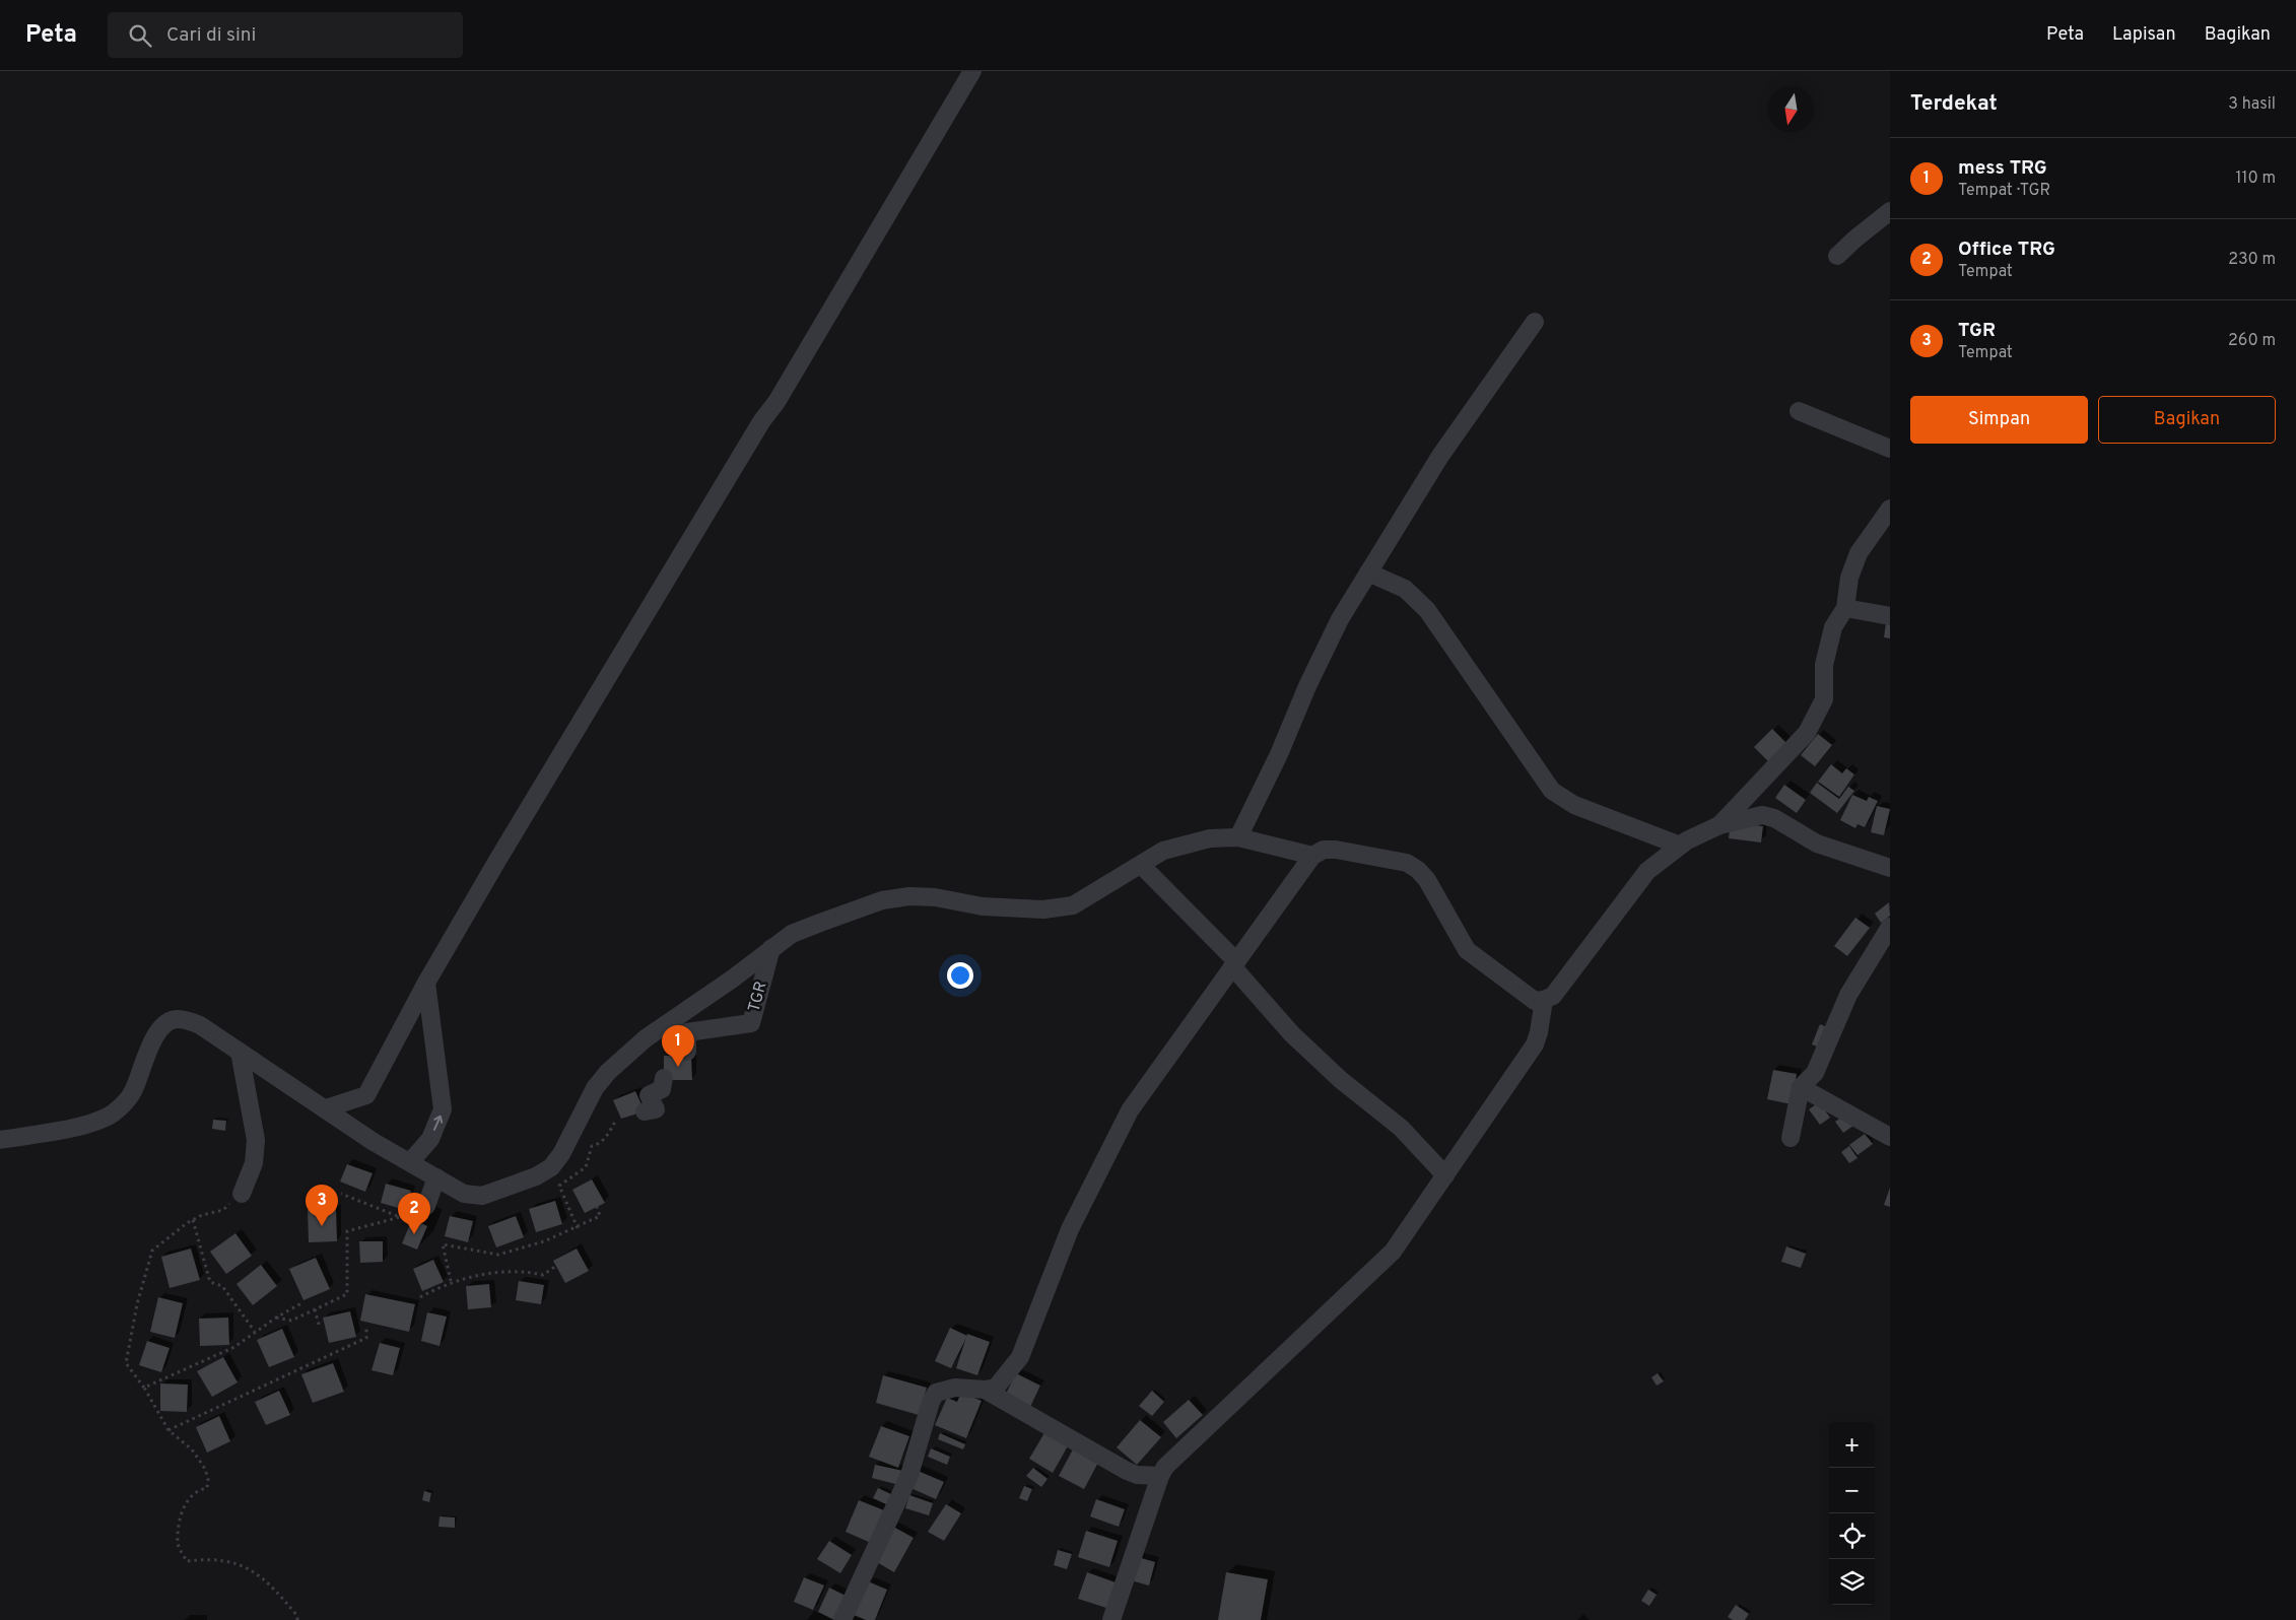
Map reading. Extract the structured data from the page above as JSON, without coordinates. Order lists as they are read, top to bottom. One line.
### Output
{"streets":{"street":["TGR"]},"north":"bottom","page":{"header":"Peta","search":"Cari di sini","nav":["Peta","Lapisan","Bagikan"],"heading":["Terdekat","3 hasil"],"list":[{"mark":"1","name":"mess TRG","note":"Tempat · TGR","value":"110 m"},{"mark":"2","name":"Office TRG","note":"Tempat","value":"230 m"},{"mark":"3","name":"TGR","note":"Tempat","value":"260 m"}],"buttons":["Simpan","Bagikan"],"pins":["1","3","2"],"map_buttons":["+","−"]}}
